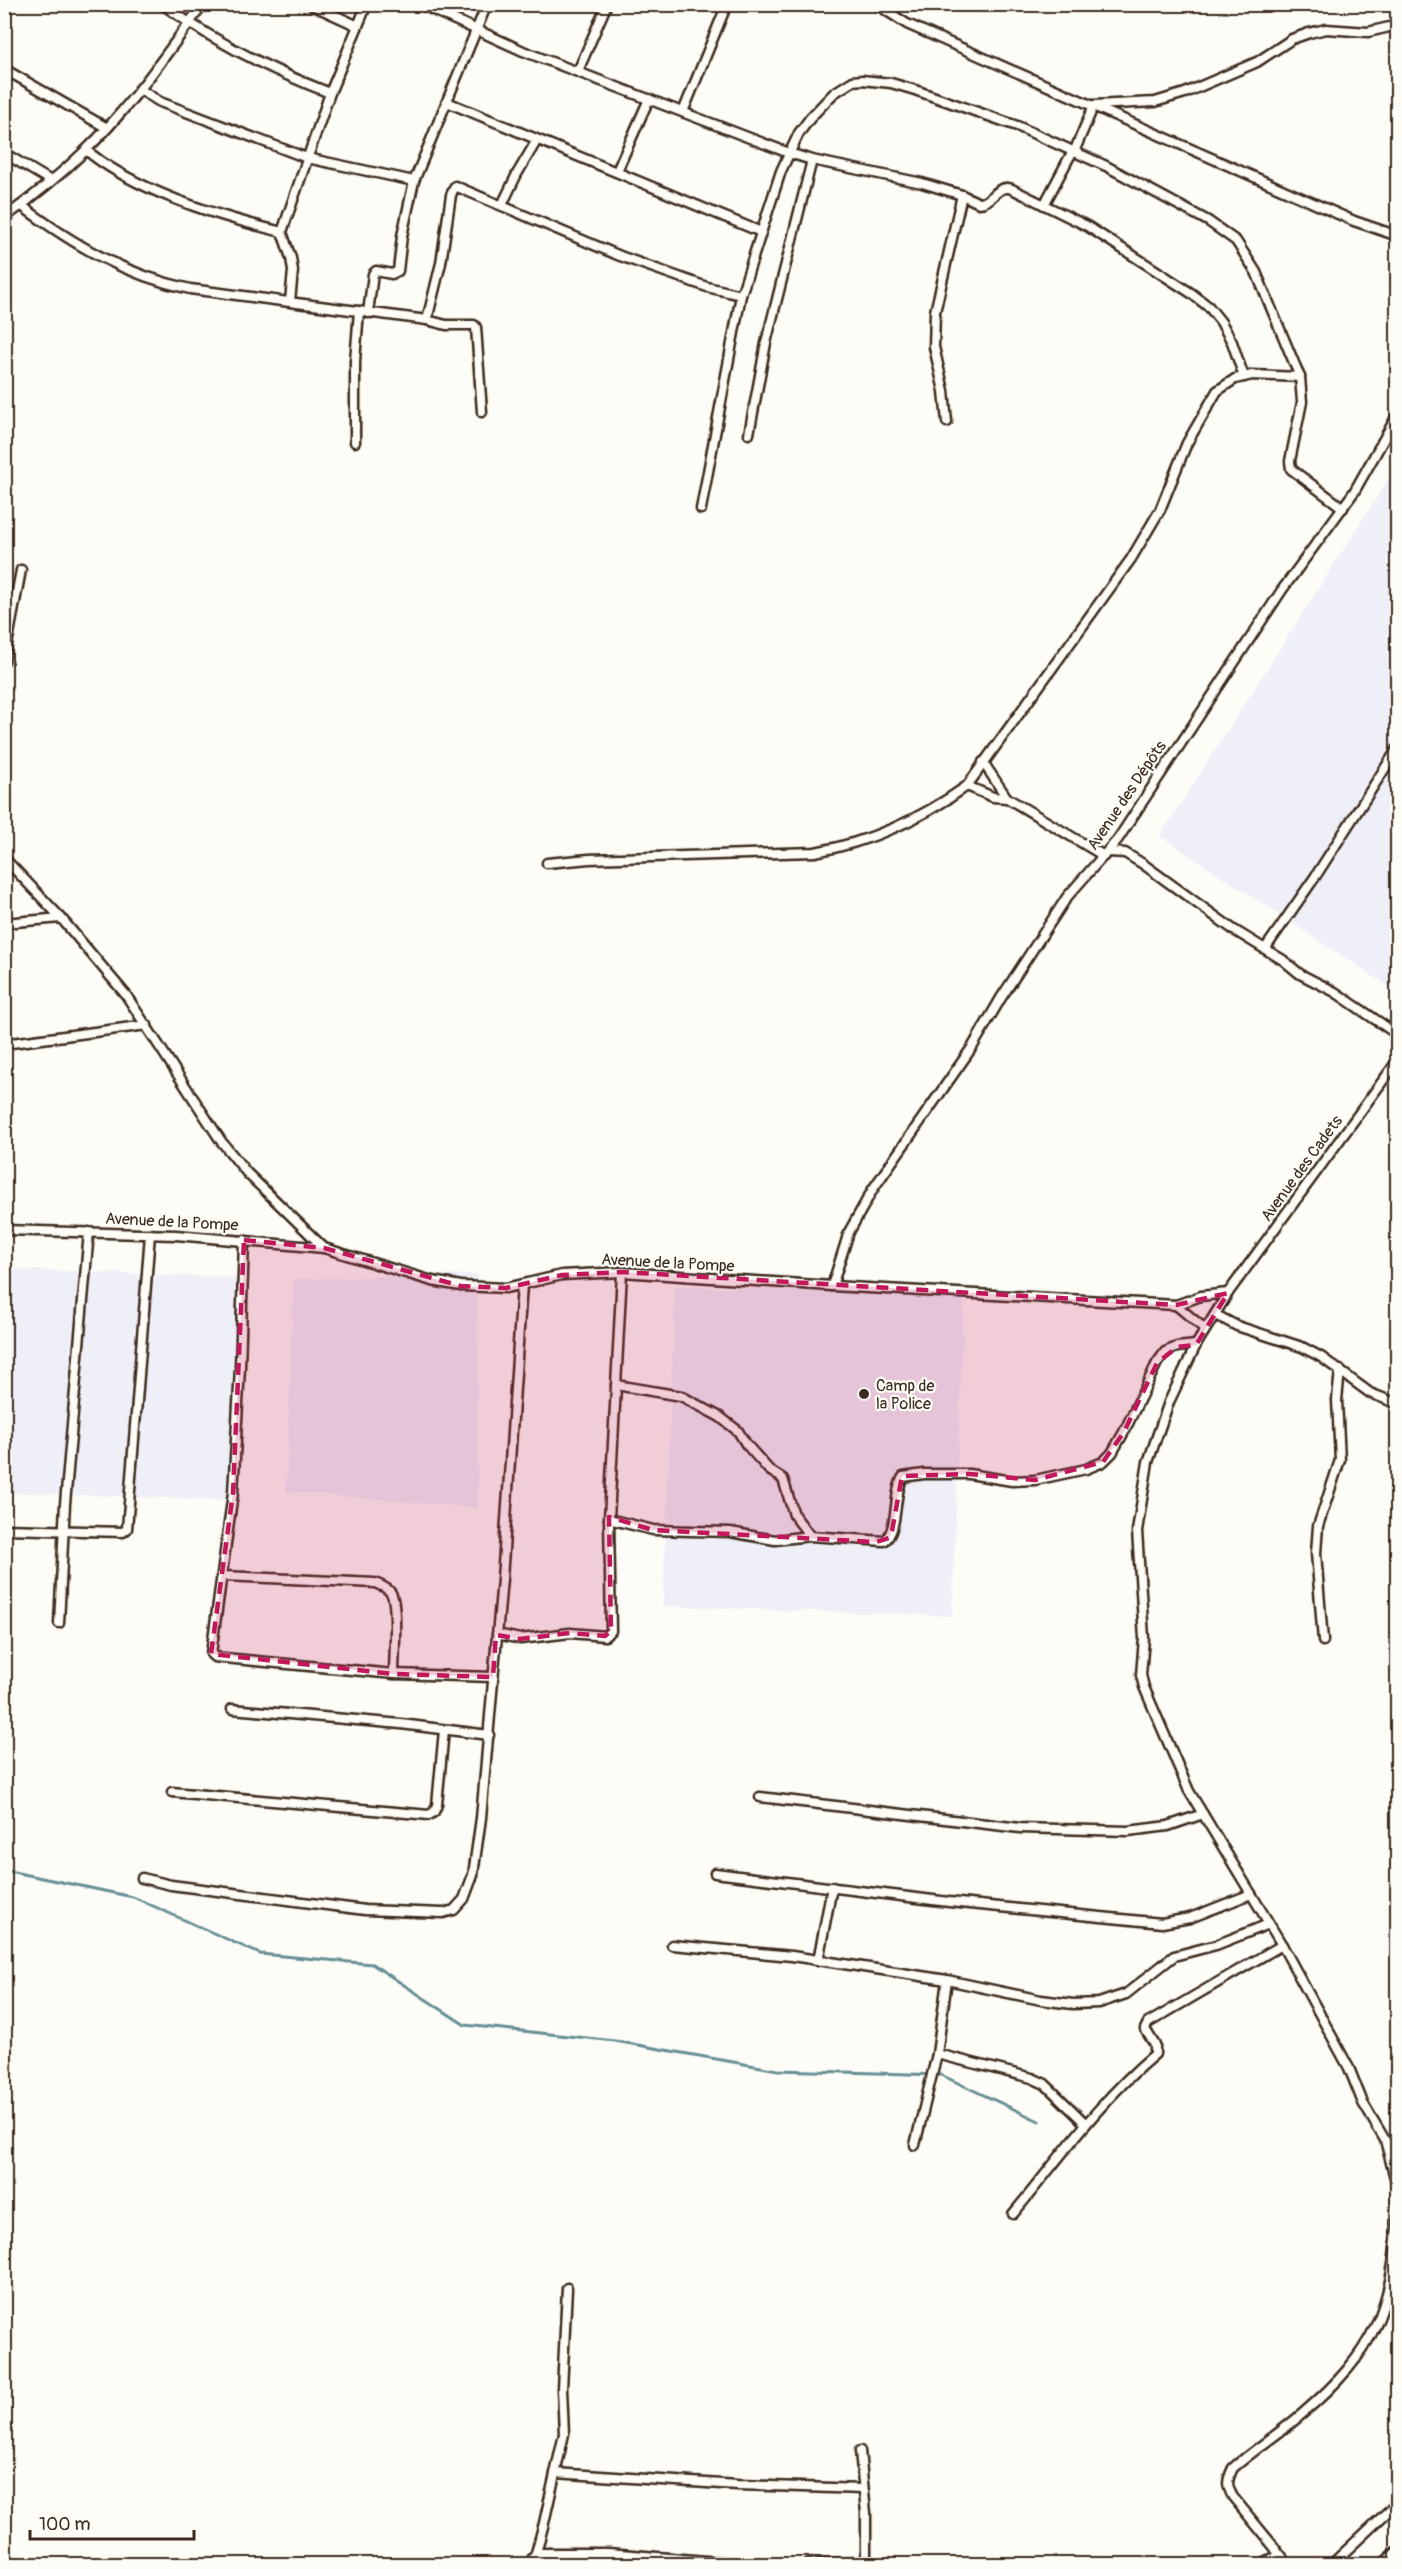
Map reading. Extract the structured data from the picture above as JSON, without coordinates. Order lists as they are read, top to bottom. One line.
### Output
{"streets":{"street":["Avenue des Dépôts","Avenue des Cadets","Avenue de la Pompe"]},"crossings":[["Avenue des Dépôts","Avenue de la Pompe"],["Avenue des Cadets","Avenue de la Pompe"]],"places":["Camp de la Police"],"scale_bar":"100 m"}
